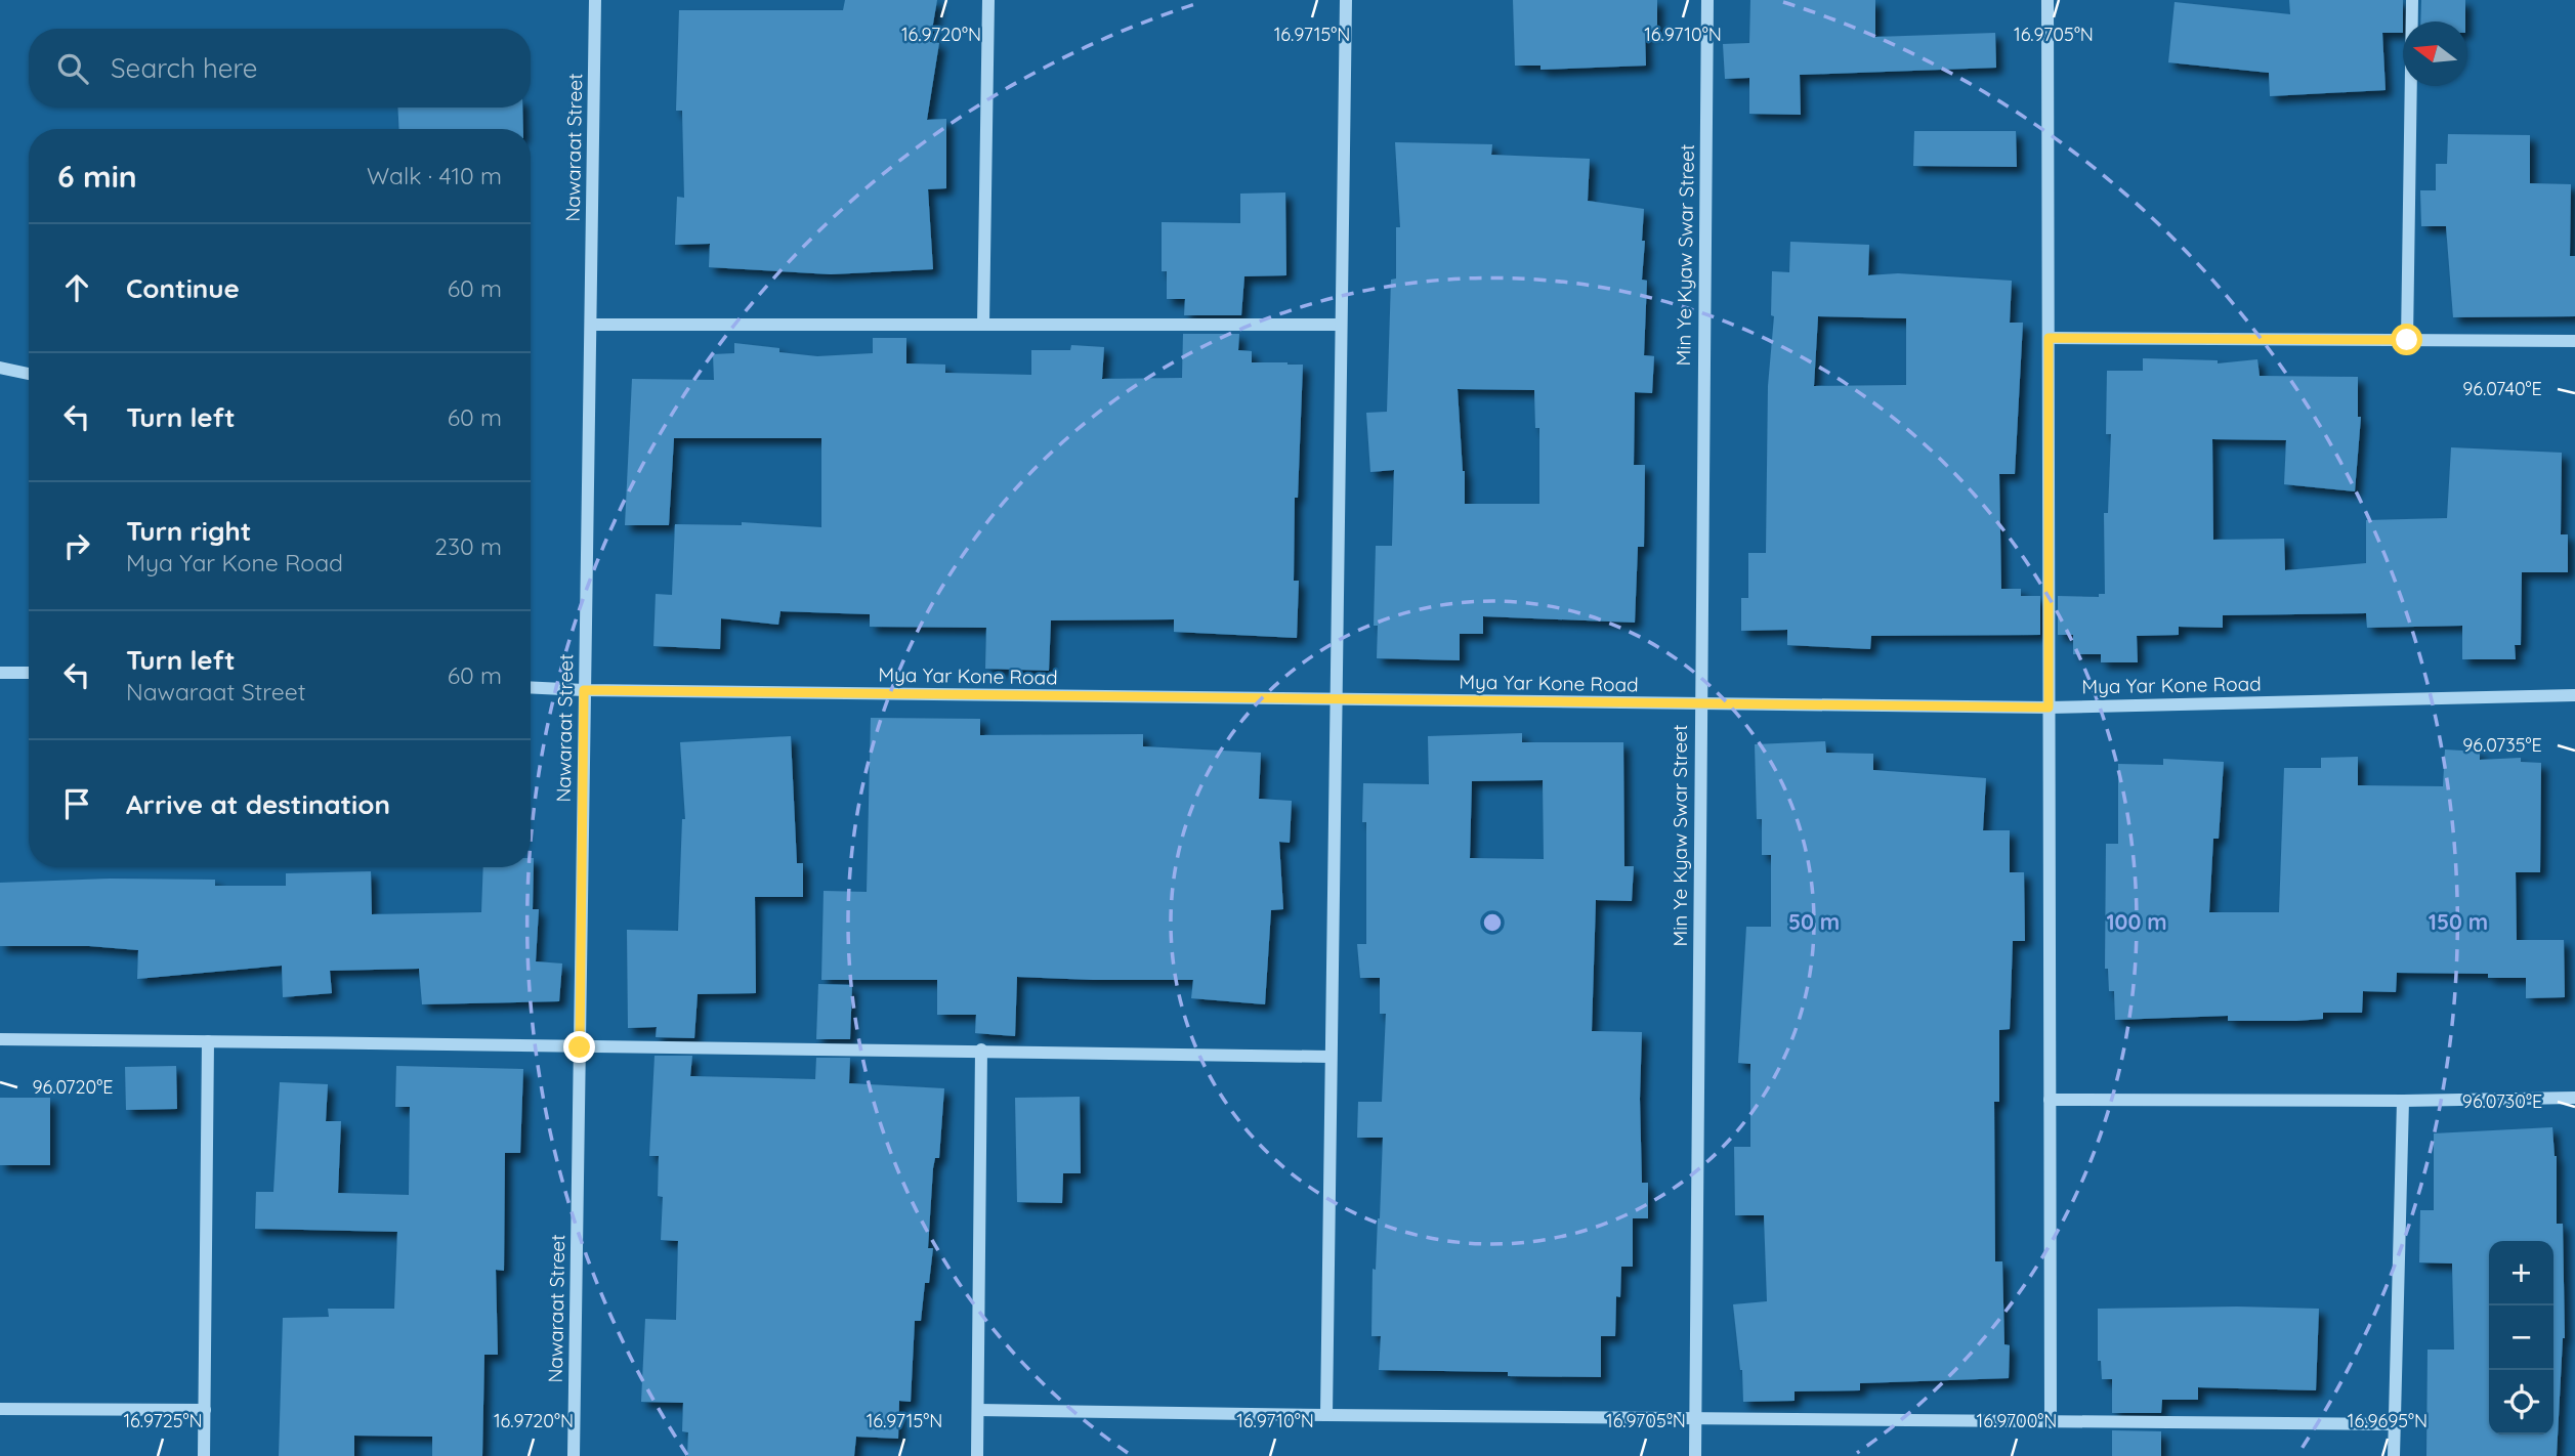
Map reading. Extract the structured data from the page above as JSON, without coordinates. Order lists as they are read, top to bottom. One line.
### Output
{"streets":{"street":["Nawaraat Street","Min Ye Kyaw Swar Street","Mya Yar Kone Road"]},"crossings":[["Nawaraat Street","Mya Yar Kone Road"],["Min Ye Kyaw Swar Street","Mya Yar Kone Road"]],"north":"left","page":{"search":"Search here","heading":["6 min","Walk · 410 m"],"list":[["Continue","60 m"],["Turn left","60 m"],["Turn right","Mya Yar Kone Road","230 m"],["Turn left","Nawaraat Street","60 m"],"Arrive at destination"],"map_buttons":["+","−"]},"coordinates":["16.9720°N","16.9715°N","16.9710°N","16.9705°N","96.0740°E","96.0735°E","96.0720°E","96.0730°E","16.9725°N","16.9700°N","16.9695°N"],"rings":["50 m","100 m","150 m"]}
